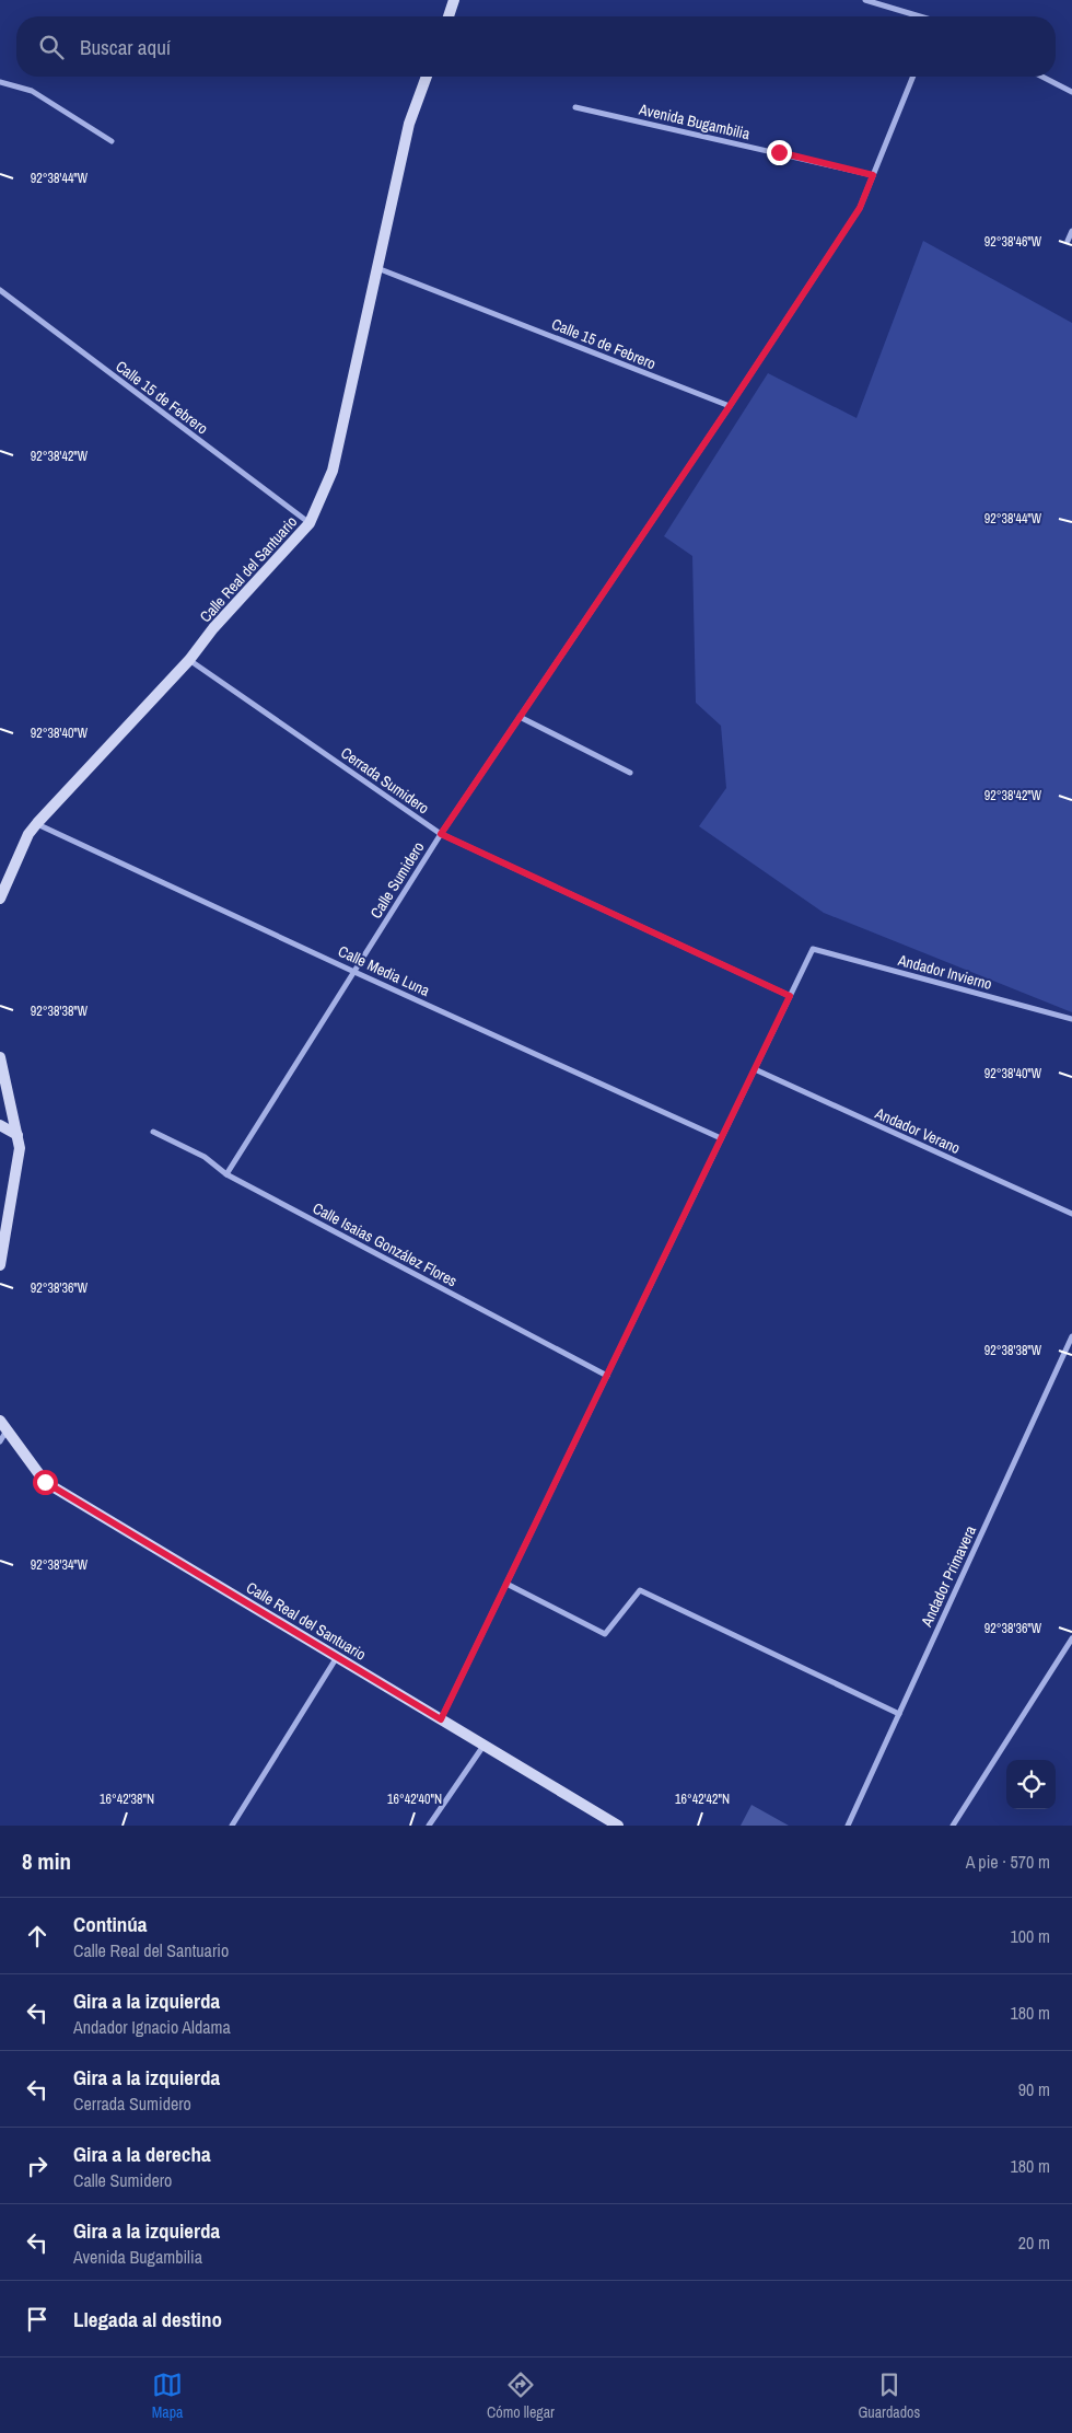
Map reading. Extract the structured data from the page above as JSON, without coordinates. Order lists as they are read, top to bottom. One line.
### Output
{"streets":{"main road":["Calle Real del Santuario"],"street":["Avenida Bugambilia","Calle 15 de Febrero","Cerrada Sumidero","Calle Sumidero","Calle Media Luna","Andador Invierno","Andador Verano","Calle Isaias González Flores","Andador Primavera"]},"crossings":[["Avenida Bugambilia","Calle Sumidero"],["Calle 15 de Febrero","Calle Real del Santuario"],["Calle 15 de Febrero","Calle Sumidero"],["Calle Real del Santuario","Cerrada Sumidero"],["Calle Real del Santuario","Calle Media Luna"],["Cerrada Sumidero","Calle Sumidero"],["Cerrada Sumidero","Andador Invierno"],["Calle Sumidero","Calle Media Luna"],["Calle Sumidero","Calle Isaias González Flores"]],"page":{"search":"Buscar aquí","heading":["8 min","A pie · 570 m"],"list":[["Continúa","Calle Real del Santuario","100 m"],["Gira a la izquierda","Andador Ignacio Aldama","180 m"],["Gira a la izquierda","Cerrada Sumidero","90 m"],["Gira a la derecha","Calle Sumidero","180 m"],["Gira a la izquierda","Avenida Bugambilia","20 m"],"Llegada al destino"],"nav":["Mapa","Cómo llegar","Guardados"]},"coordinates":["92°38'44\"W","92°38'46\"W","92°38'42\"W","92°38'40\"W","92°38'38\"W","92°38'36\"W","92°38'34\"W","16°42'38\"N","16°42'40\"N","16°42'42\"N"]}
